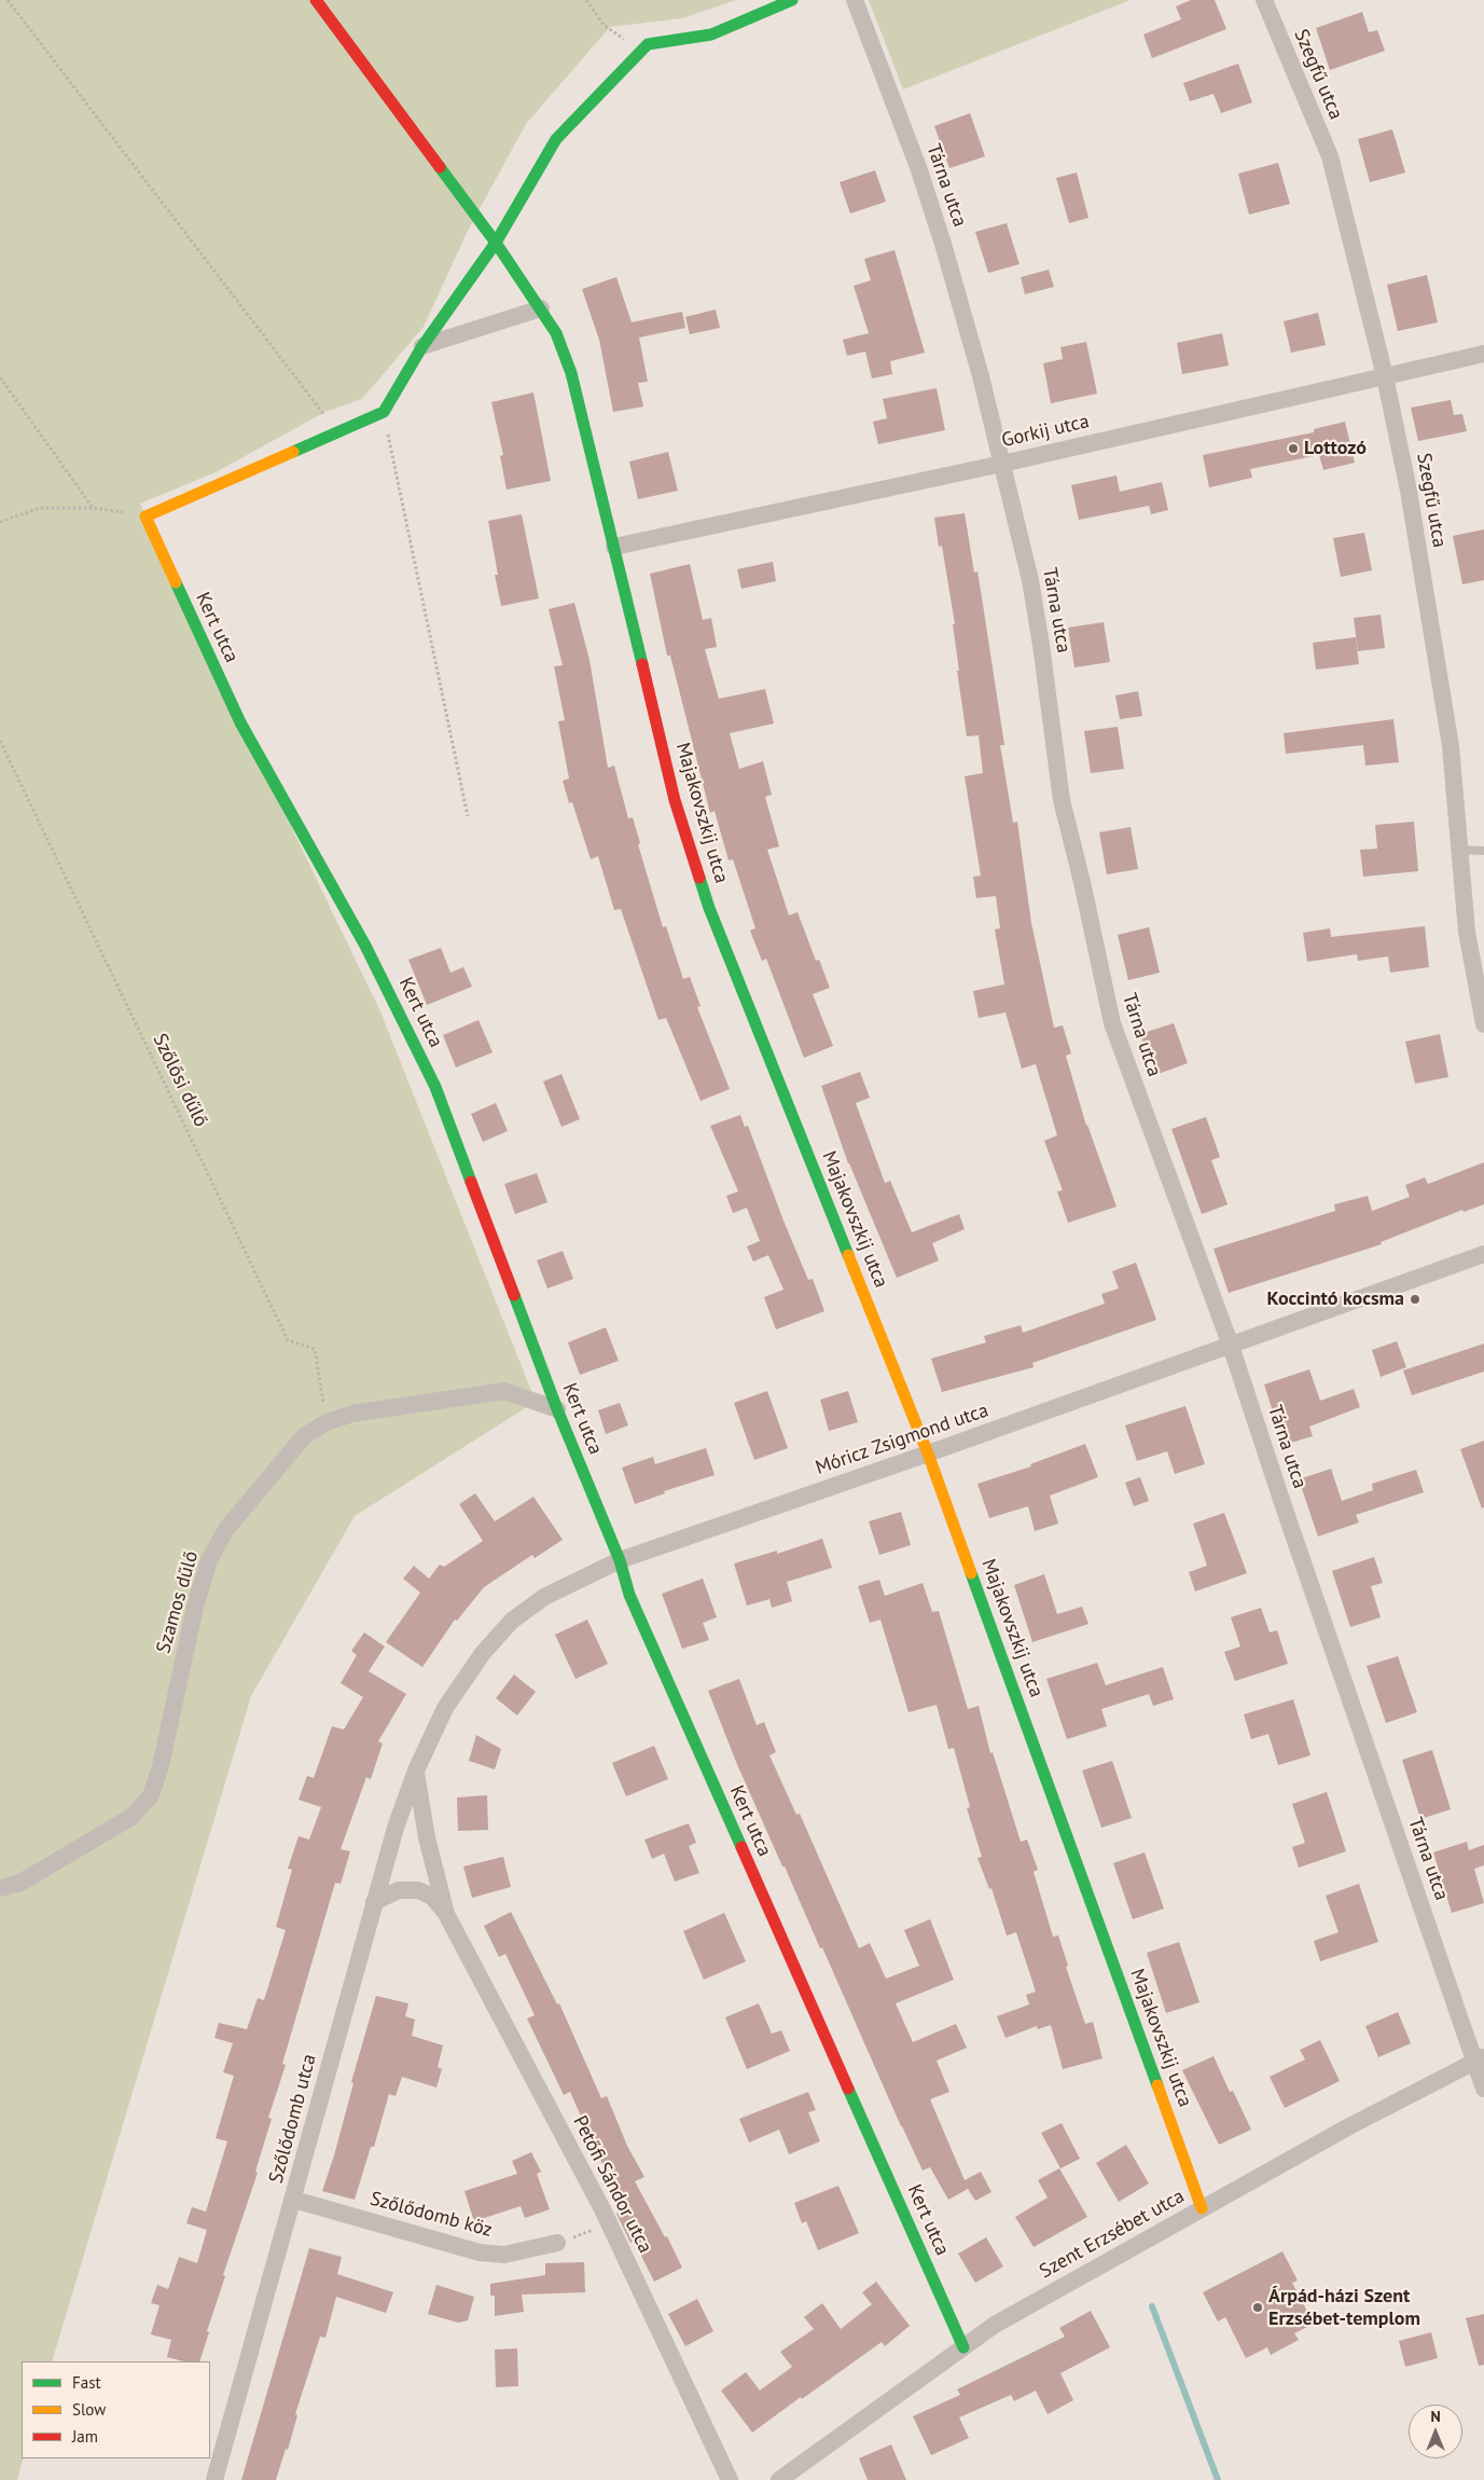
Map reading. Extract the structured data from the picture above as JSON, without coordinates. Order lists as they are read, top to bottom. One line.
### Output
{"streets":{"street":["Szegfű utca","Tárna utca","Gorkij utca","Kert utca","Majakovszkij utca","Móricz Zsigmond utca","Szamos dűlő","Szőlődomb utca","Petőfi Sándor utca","Szőlődomb köz","Szent Erzsébet utca"],"path":["Szőlősi dűlő"]},"crossings":[["Szegfű utca","Gorkij utca"],["Tárna utca","Gorkij utca"],["Tárna utca","Móricz Zsigmond utca"],["Tárna utca","Szent Erzsébet utca"],["Gorkij utca","Majakovszkij utca"],["Kert utca","Móricz Zsigmond utca"],["Kert utca","Szamos dűlő"],["Kert utca","Szent Erzsébet utca"],["Majakovszkij utca","Móricz Zsigmond utca"],["Majakovszkij utca","Szent Erzsébet utca"],["Szőlősi dűlő","Szamos dűlő"],["Móricz Zsigmond utca","Szőlődomb utca"],["Móricz Zsigmond utca","Petőfi Sándor utca"],["Szőlődomb utca","Petőfi Sándor utca"],["Szőlődomb utca","Szőlődomb köz"]],"places":["Lottozó","Koccintó kocsma","Árpád-házi Szent Erzsébet-templom"],"legend":["Fast","Slow","Jam"],"north":"top"}
